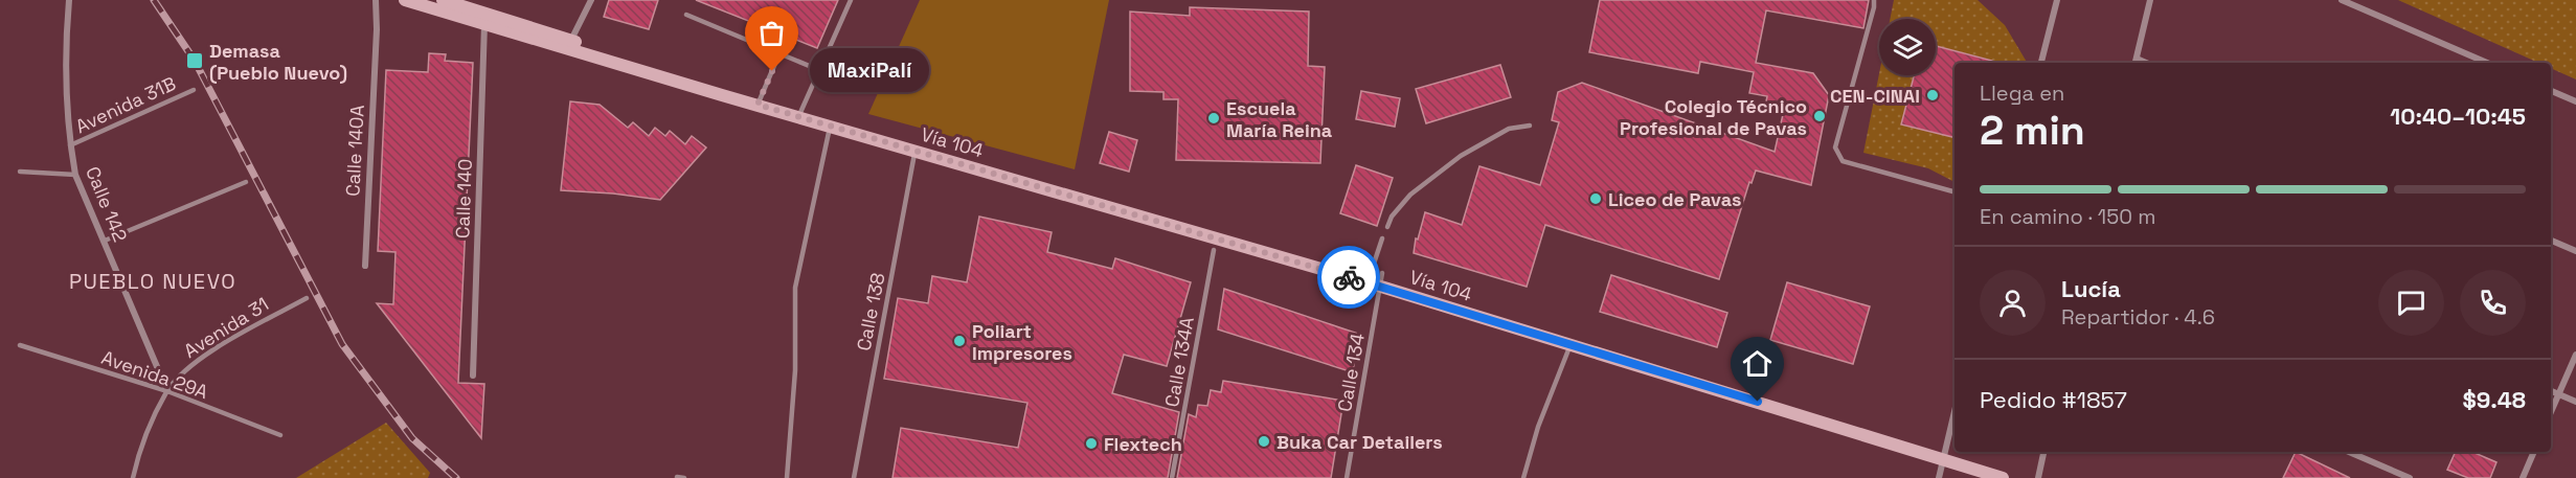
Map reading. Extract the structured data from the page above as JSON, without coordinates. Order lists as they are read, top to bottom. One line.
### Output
{"streets":{"main road":["Vía 104"],"street":["Calle 140A","Calle 140","Calle 142"],"lane":["Avenida 31B","Calle 138","Avenida 31","Calle 134A","Calle 134","Avenida 29A"]},"crossings":[["Avenida 31B","Calle 142"],["Vía 104","Calle 140"],["Vía 104","Calle 138"],["Vía 104","Calle 134"],["Calle 142","Avenida 31"],["Calle 142","Avenida 29A"],["Avenida 31","Avenida 29A"]],"districts":["PUEBLO NUEVO"],"places":{"transit":["Demasa (Pueblo Nuevo)"],"other":["MaxiPalí","CEN-CINAI","Colegio Técnico Profesional de Pavas","Escuela María Reina","Liceo de Pavas","Poliart Impresores","Buka Car Detailers","Flextech"]},"page":{"bubble":"MaxiPalí","heading":["2 min","Llega en","10:40–10:45"],"panel":["Lucía","Repartidor · 4.6","Pedido #1857","$9.48"],"bar":"En camino · 150 m"}}
